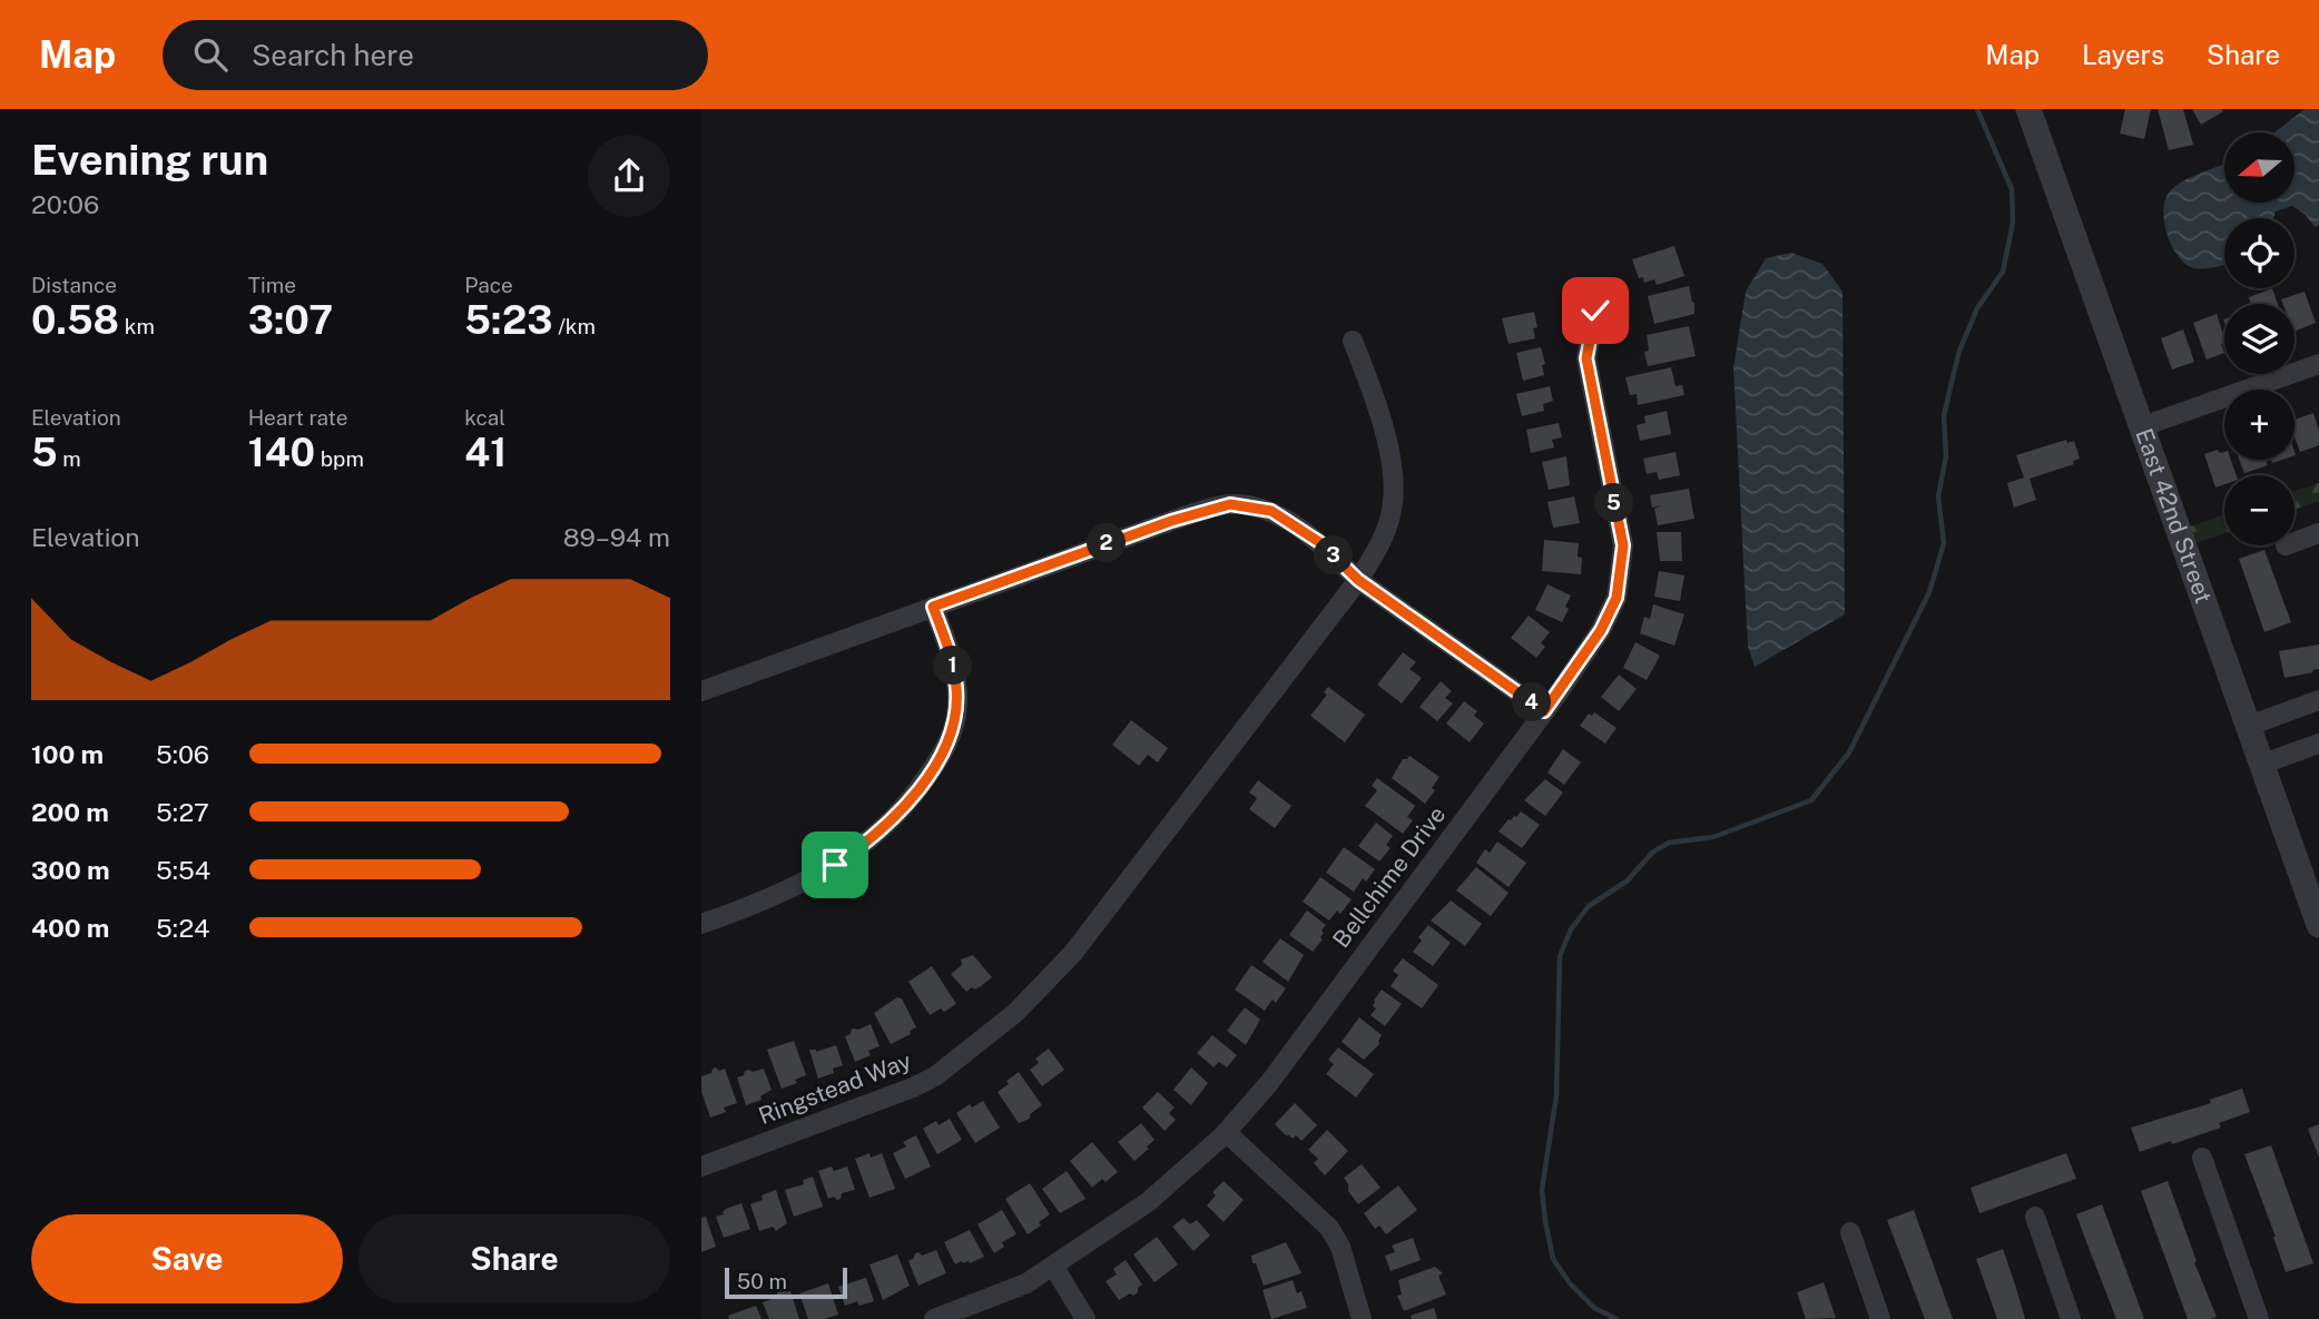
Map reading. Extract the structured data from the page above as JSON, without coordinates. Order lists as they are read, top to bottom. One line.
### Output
{"streets":{"street":["East 42nd Street","Bellchime Drive","Ringstead Way"]},"scale_bar":"50 m","north":"left","page":{"header":"Map","search":"Search here","nav":["Map","Layers","Share"],"heading":["Evening run","20:06"],"map_buttons":["+","−"],"stats":[["Distance","0.58 km"],["Time","3:07"],["Pace","5:23 /km"],["Elevation","5 m"],["Heart rate","140 bpm"],["kcal","41"]],"pins":["5","2","3","1","4"],"chart":["Elevation","89–94 m"],"list":[{"name":"100 m","note":"5:06"},{"name":"200 m","note":"5:27"},{"name":"300 m","note":"5:54"},{"name":"400 m","note":"5:24"}],"buttons":["Save","Share"],"scale":"50 m"}}
